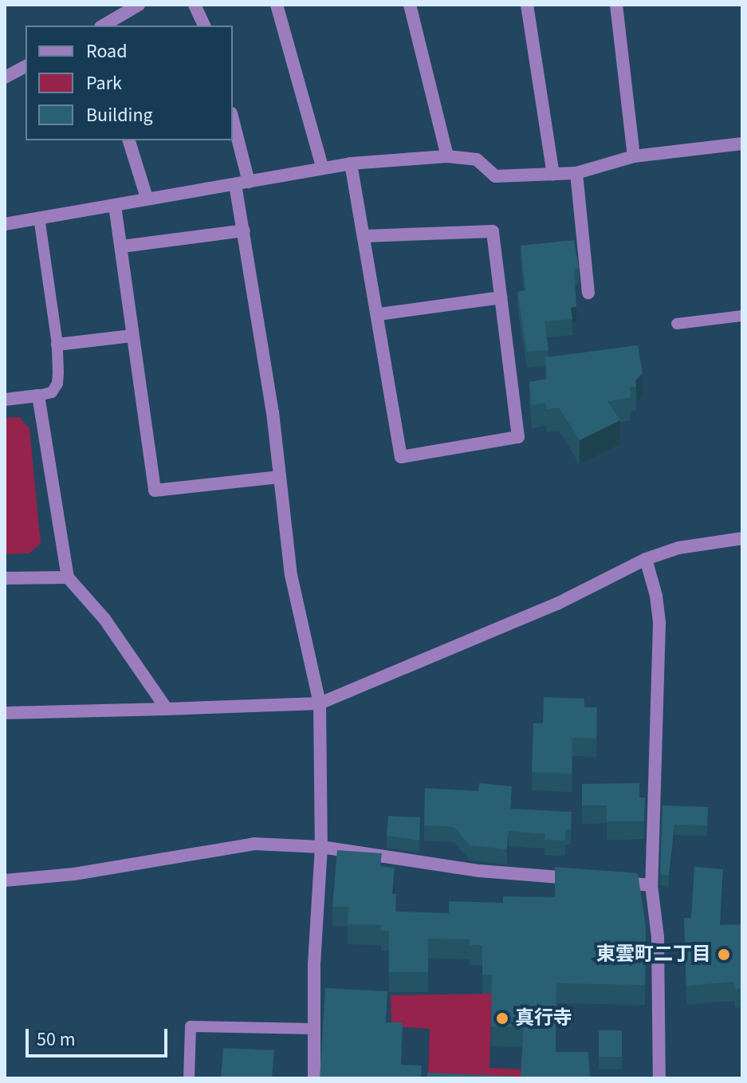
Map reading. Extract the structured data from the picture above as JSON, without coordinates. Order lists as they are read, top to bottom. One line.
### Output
{"places":["東雲町二丁目","真行寺"],"legend":["Road","Park","Building"],"scale_bar":"50 m"}
